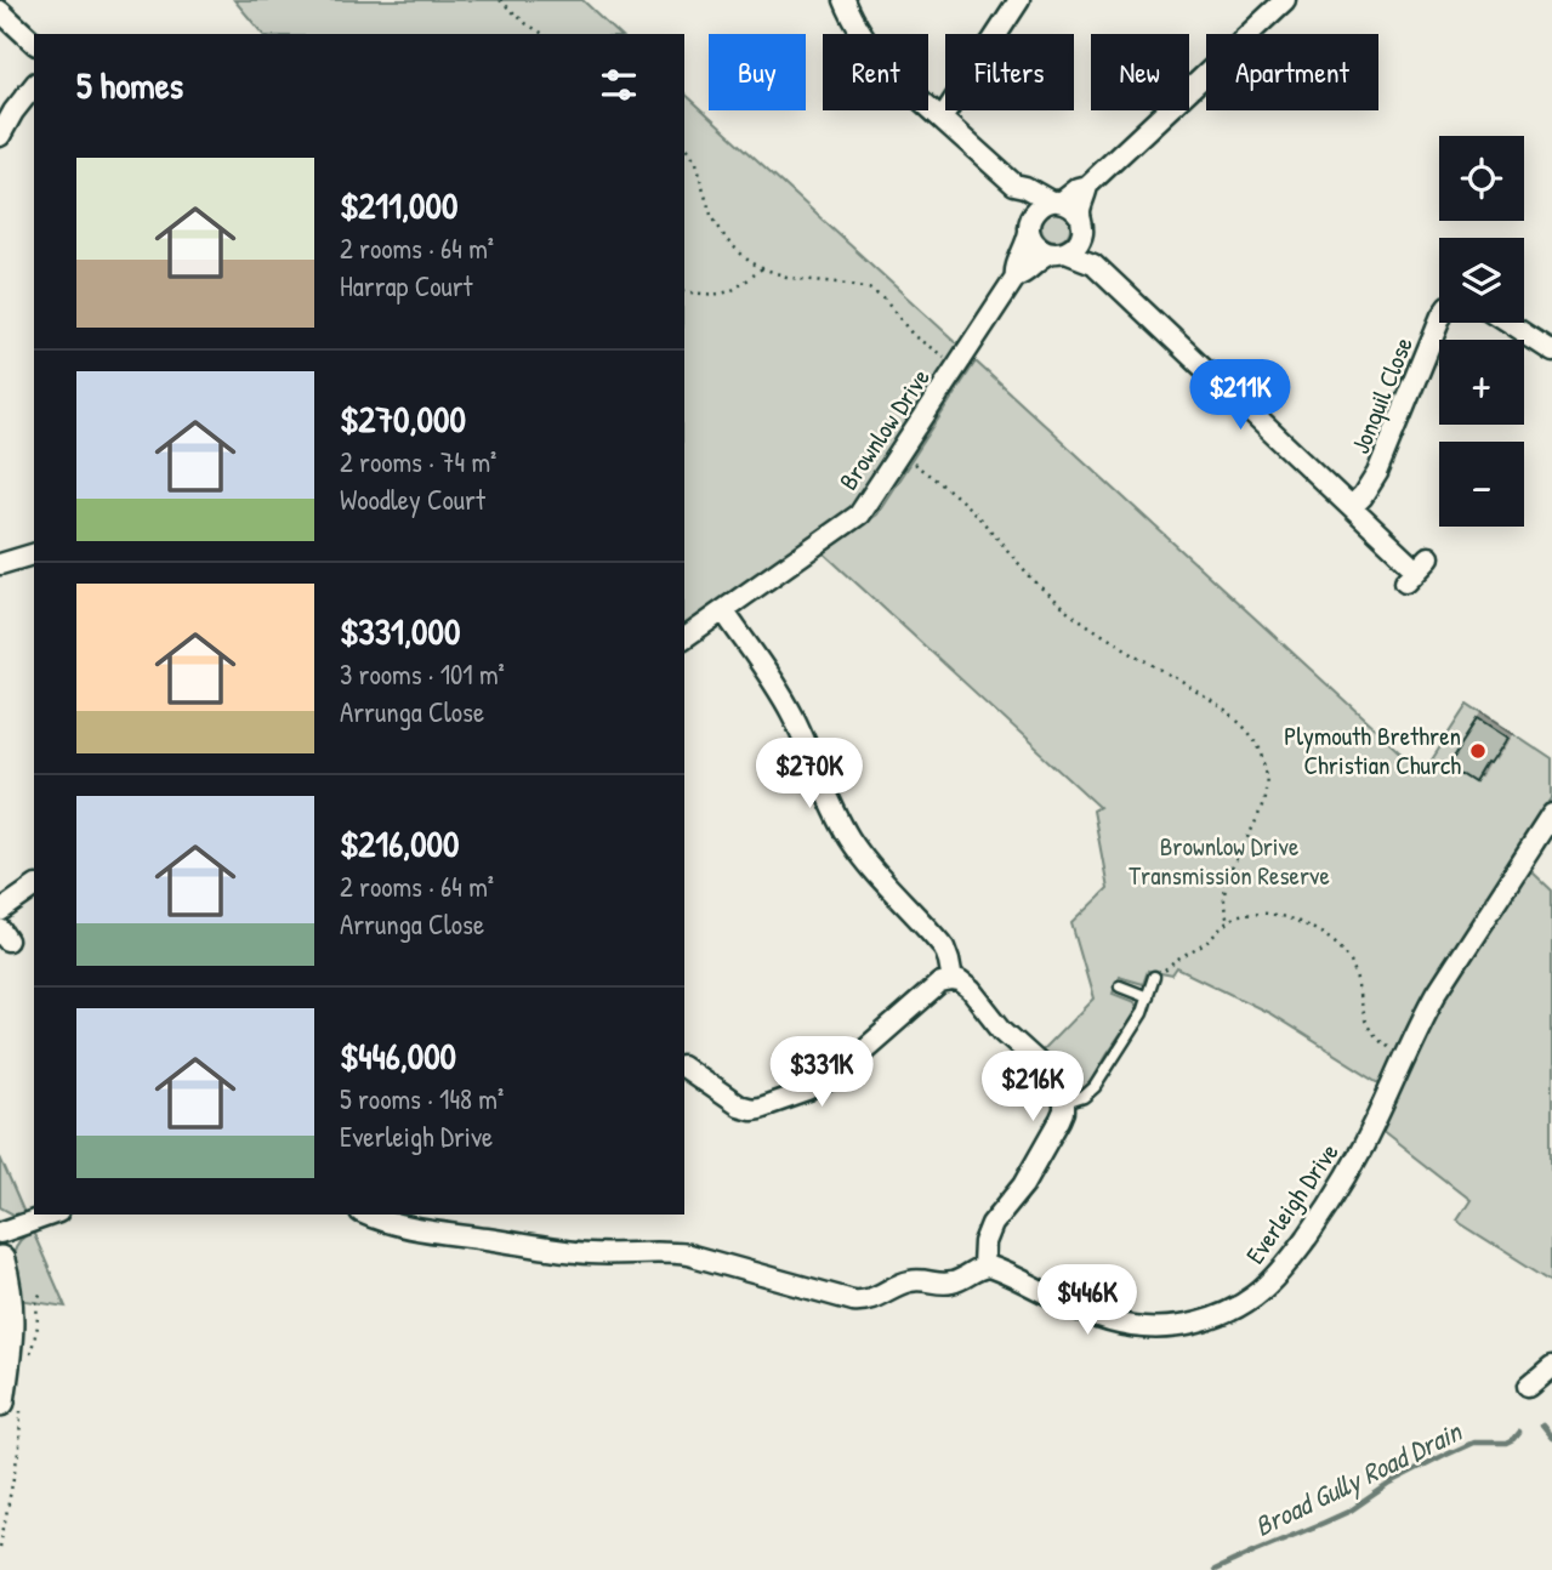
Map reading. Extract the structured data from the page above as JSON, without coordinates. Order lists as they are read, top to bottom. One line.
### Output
{"streets":{"street":["Jonquil Close","Brownlow Drive","Everleigh Drive"]},"water":["Broad Gully Road Drain"],"parks":["Brownlow Drive Transmission Reserve"],"places":["Plymouth Brethren Christian Church"],"page":{"chip":["Buy","Rent","Filters","New","Apartment"],"heading":"5 homes","map_buttons":["+","−"],"list":[{"name":"$211,000","note":"2 rooms · 64 m² · Harrap Court"},{"name":"$270,000","note":"2 rooms · 74 m² · Woodley Court"},{"name":"$331,000","note":"3 rooms · 101 m² · Arrunga Close"},{"name":"$216,000","note":"2 rooms · 64 m² · Arrunga Close"},{"name":"$446,000","note":"5 rooms · 148 m² · Everleigh Drive"}],"price":["$211K","$270K","$331K","$216K","$446K"]}}
